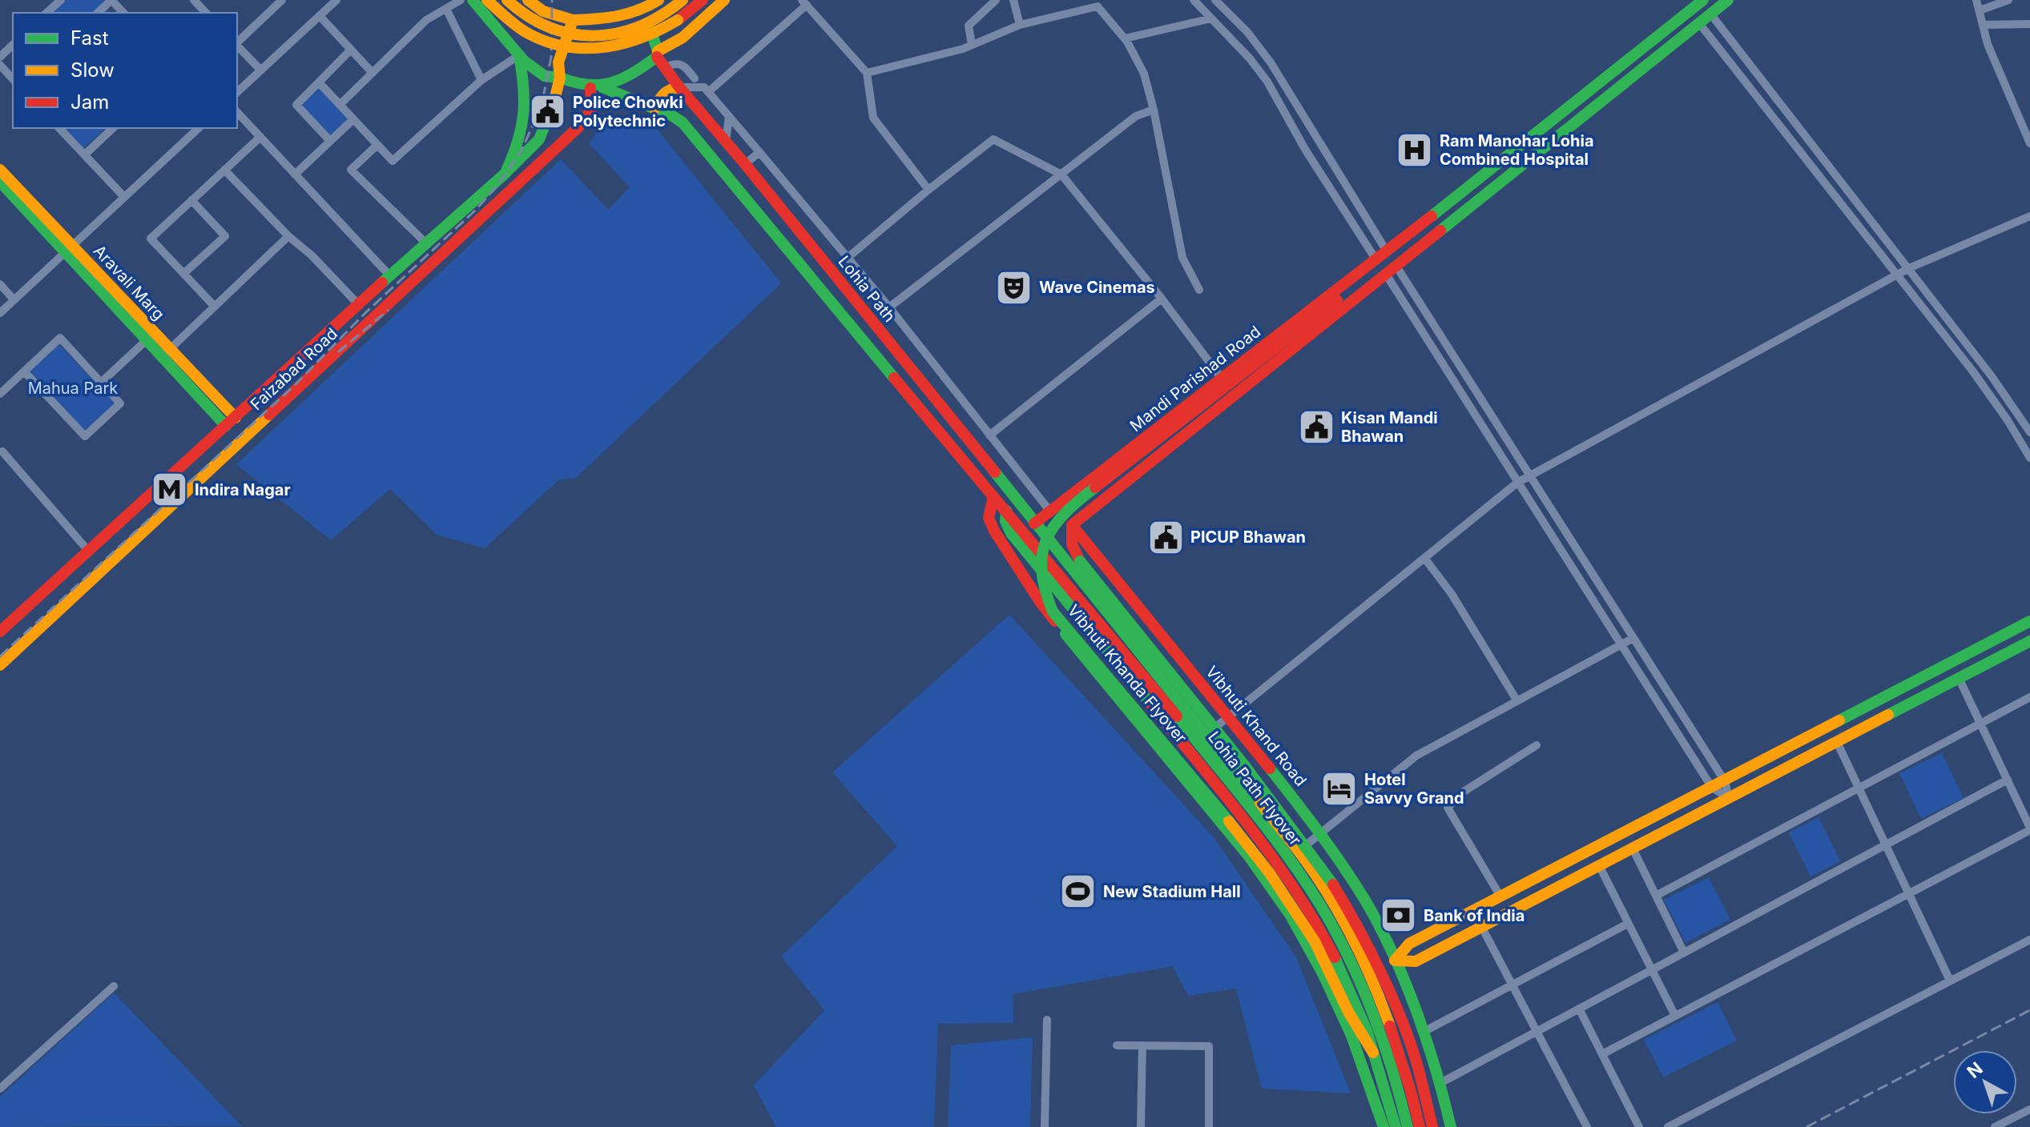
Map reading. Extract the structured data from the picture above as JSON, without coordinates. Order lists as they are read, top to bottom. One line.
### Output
{"streets":{"main road":["Aravali Marg","Lohia Path","Faizabad Road","Mandi Parishad Road","Vibhuti Khanda Flyover","Vibhuti Khand Road","Lohia Path Flyover"]},"crossings":[["Aravali Marg","Faizabad Road"],["Lohia Path","Mandi Parishad Road"],["Lohia Path","Lohia Path Flyover"],["Mandi Parishad Road","Vibhuti Khanda Flyover"],["Vibhuti Khanda Flyover","Lohia Path Flyover"],["Vibhuti Khand Road","Lohia Path Flyover"]],"parks":["Mahua Park"],"places":{"public building":["Police Chowki Polytechnic","Kisan Mandi Bhawan","PICUP Bhawan"],"hospital":["Ram Manohar Lohia Combined Hospital"],"theatre":["Wave Cinemas"],"metro station":["Indira Nagar"],"hotel":["Hotel Savvy Grand"],"sports":["New Stadium Hall"],"bank":["Bank of India"]},"legend":["Fast","Slow","Jam"],"north":"top left"}
